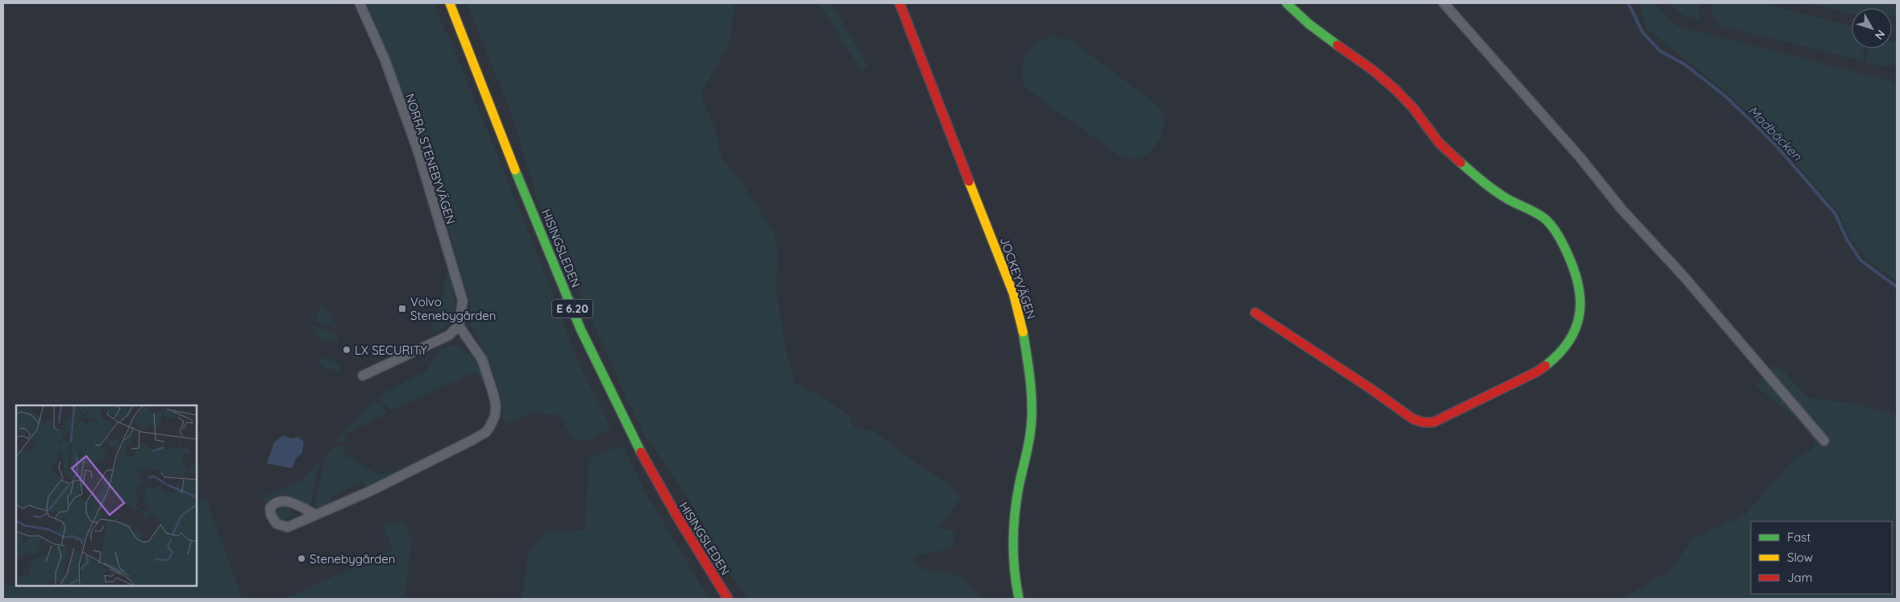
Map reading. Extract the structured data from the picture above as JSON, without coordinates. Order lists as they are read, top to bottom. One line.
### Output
{"streets":{"main road":["HISINGSLEDEN","JOCKEYVÄGEN","E 6.20"],"street":["NORRA STENEBYVÄGEN"]},"water":["Madbäcken"],"places":{"transit":["Volvo Stenebygården"],"other":["LX SECURITY","Stenebygården"]},"legend":["Fast","Slow","Jam"],"north":"bottom right"}
